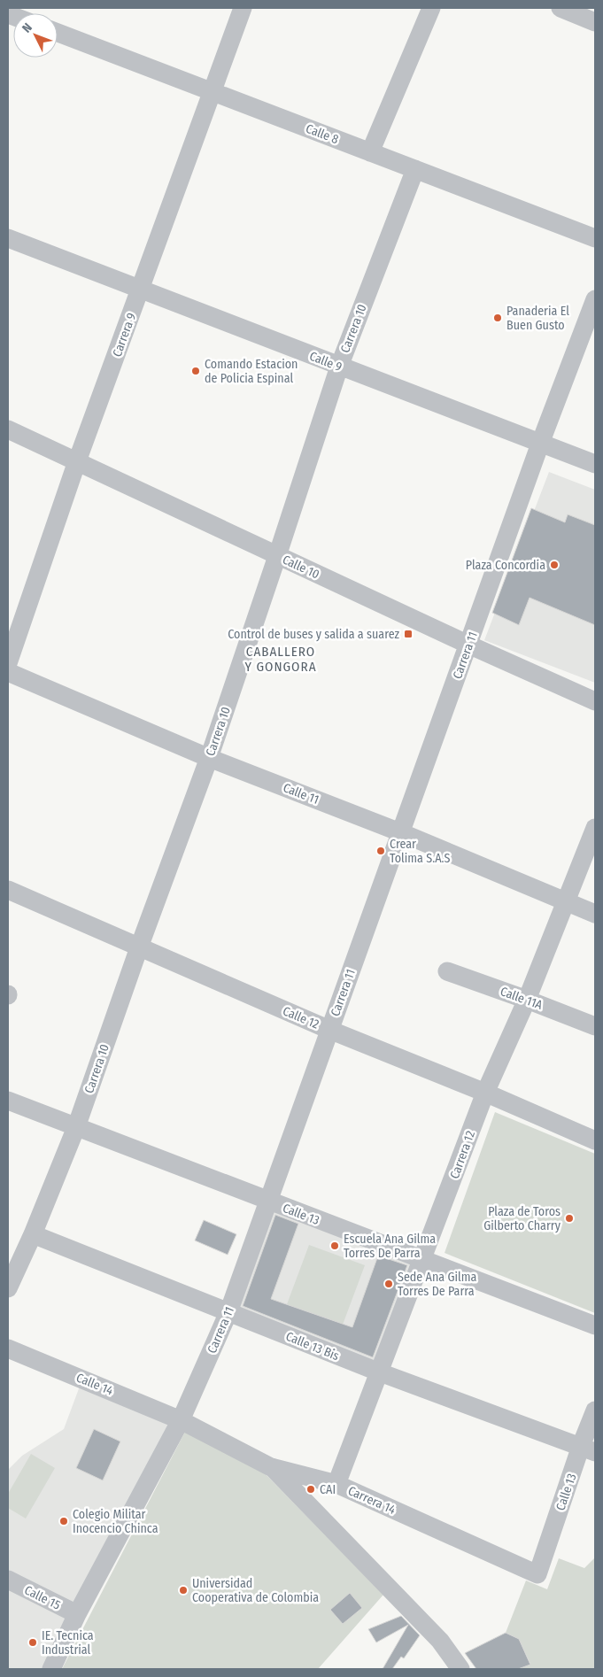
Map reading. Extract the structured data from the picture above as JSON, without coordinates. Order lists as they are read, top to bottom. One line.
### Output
{"streets":{"street":["Calle 8","Carrera 10","Carrera 9","Calle 9","Calle 10","Carrera 11","Calle 11","Calle 11A","Calle 12","Carrera 12","Calle 13","Calle 13 Bis","Calle 14","Carrera 14","Calle 15"]},"crossings":[["Calle 8","Carrera 10"],["Calle 8","Carrera 9"],["Carrera 10","Calle 9"],["Carrera 10","Calle 10"],["Carrera 10","Calle 11"],["Carrera 10","Calle 12"],["Carrera 10","Calle 13"],["Carrera 10","Calle 13 Bis"],["Carrera 9","Calle 9"],["Carrera 9","Calle 10"],["Calle 9","Carrera 11"],["Calle 10","Carrera 11"],["Carrera 11","Calle 11"],["Carrera 11","Calle 12"],["Carrera 11","Calle 13"],["Carrera 11","Calle 13 Bis"],["Carrera 11","Calle 14"],["Carrera 11","Carrera 14"],["Carrera 11","Calle 15"],["Calle 11","Carrera 12"],["Calle 11A","Carrera 12"],["Calle 12","Carrera 12"],["Carrera 12","Calle 13"],["Carrera 12","Calle 13 Bis"],["Carrera 12","Carrera 14"],["Calle 13","Calle 13 Bis"],["Calle 13","Carrera 14"],["Calle 14","Carrera 14"]],"districts":["CABALLERO Y GONGORA"],"places":{"other":["Panaderia El Buen Gusto","Comando Estacion de Policia Espinal","Plaza Concordia","Crear Tolima S.A.S","Plaza de Toros Gilberto Charry","Escuela Ana Gilma Torres De Parra","Sede Ana Gilma Torres De Parra","CAI","Colegio Militar Inocencio Chinca","Universidad Cooperativa de Colombia","IE. Tecnica Industrial"],"transit":["Control de buses y salida a suarez"]},"north":"top left"}
